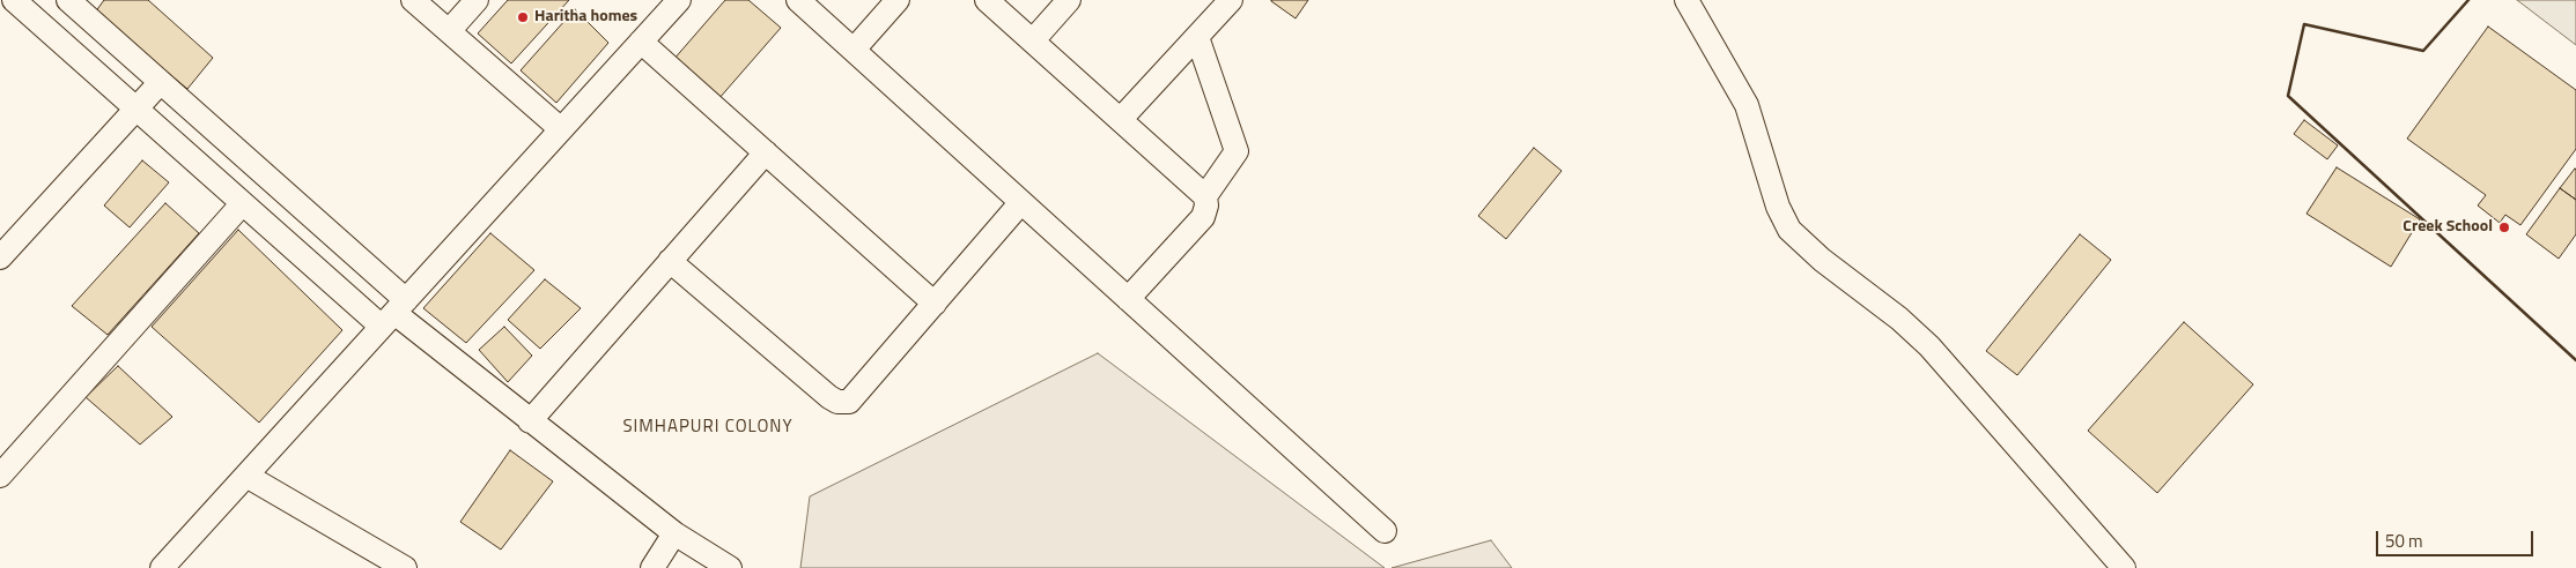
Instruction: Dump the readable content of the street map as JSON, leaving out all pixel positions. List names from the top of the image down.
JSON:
{
  "districts": ["SIMHAPURI COLONY"],
  "places": ["Haritha homes", "Creek School"],
  "scale_bar": "50 m"
}
